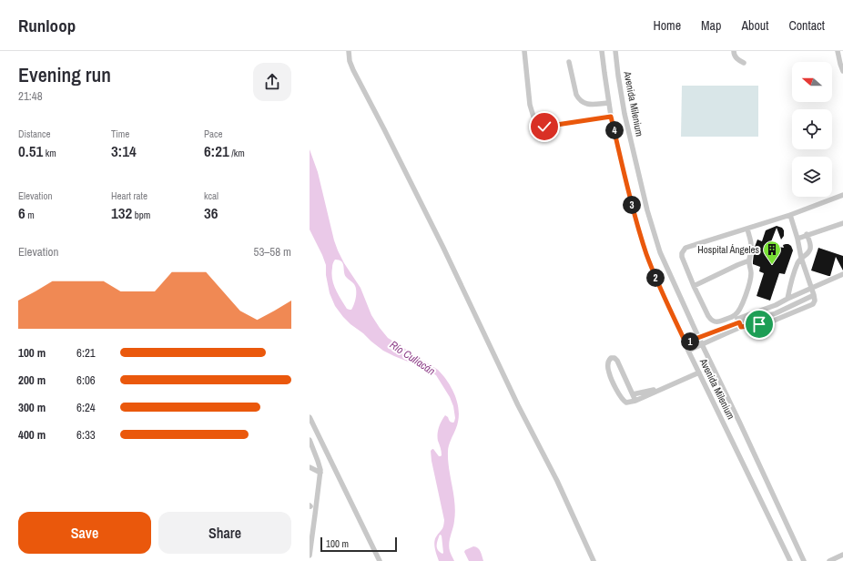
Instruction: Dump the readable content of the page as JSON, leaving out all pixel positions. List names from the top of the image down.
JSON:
{
  "streets": {
    "street": ["Avenida Milenium"]
  },
  "water": ["Río Culiacán"],
  "places": {
    "building": ["Hospital Ángeles"]
  },
  "scale_bar": "100 m",
  "north": "left",
  "page": {
    "header": "Runloop",
    "nav": [
      "Home",
      "Map",
      "About",
      "Contact"
    ],
    "heading": ["Evening run", "21:48"],
    "stats": [
      ["Distance", "0.51 km"],
      ["Time", "3:14"],
      ["Pace", "6:21 /km"],
      ["Elevation", "6 m"],
      ["Heart rate", "132 bpm"],
      ["kcal", "36"]
    ],
    "pins": [
      "4",
      "3",
      "2",
      "1"
    ],
    "chart": ["Elevation", "53–58 m"],
    "list": [
      {
        "name": "100 m",
        "note": "6:21"
      },
      {
        "name": "200 m",
        "note": "6:06"
      },
      {
        "name": "300 m",
        "note": "6:24"
      },
      {
        "name": "400 m",
        "note": "6:33"
      }
    ],
    "buttons": ["Save", "Share"],
    "scale": "100 m"
  }
}
